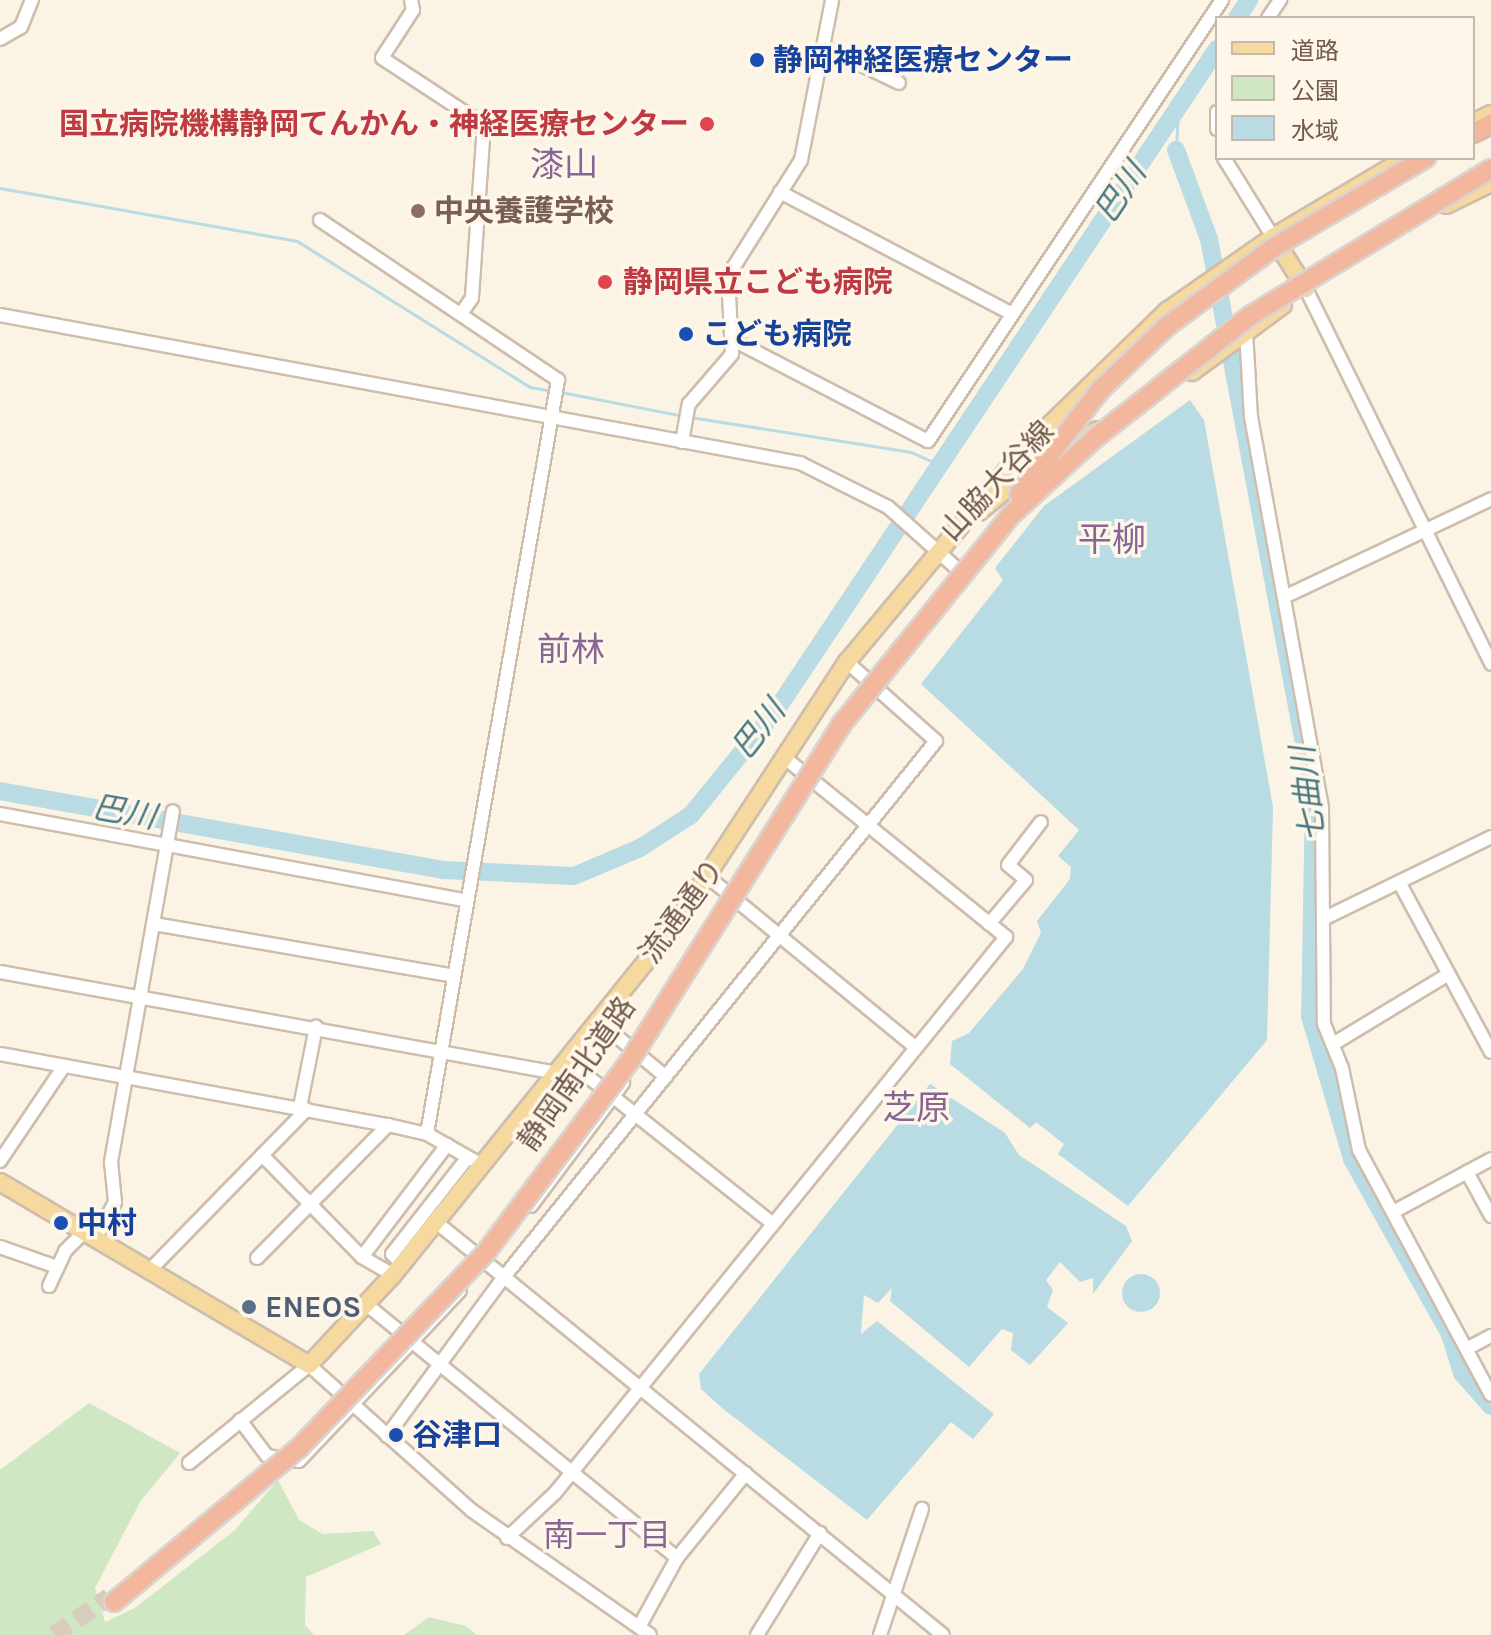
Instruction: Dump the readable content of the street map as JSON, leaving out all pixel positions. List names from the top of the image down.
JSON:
{
  "streets": {
    "highway": ["静岡南北道路"],
    "main road": ["山脇大谷線", "流通通り"]
  },
  "crossings": [
    ["山脇大谷線", "流通通り"]
  ],
  "districts": [
    "漆山",
    "平柳",
    "前林",
    "芝原",
    "南一丁目"
  ],
  "water": ["巴川", "七曲川"],
  "places": [
    "静岡神経医療センター",
    "国立病院機構静岡てんかん・神経医療センター",
    "中央養護学校",
    "静岡県立こども病院",
    "こども病院",
    "中村",
    "ENEOS",
    "谷津口"
  ],
  "legend": ["道路", "公園", "水域"]
}
